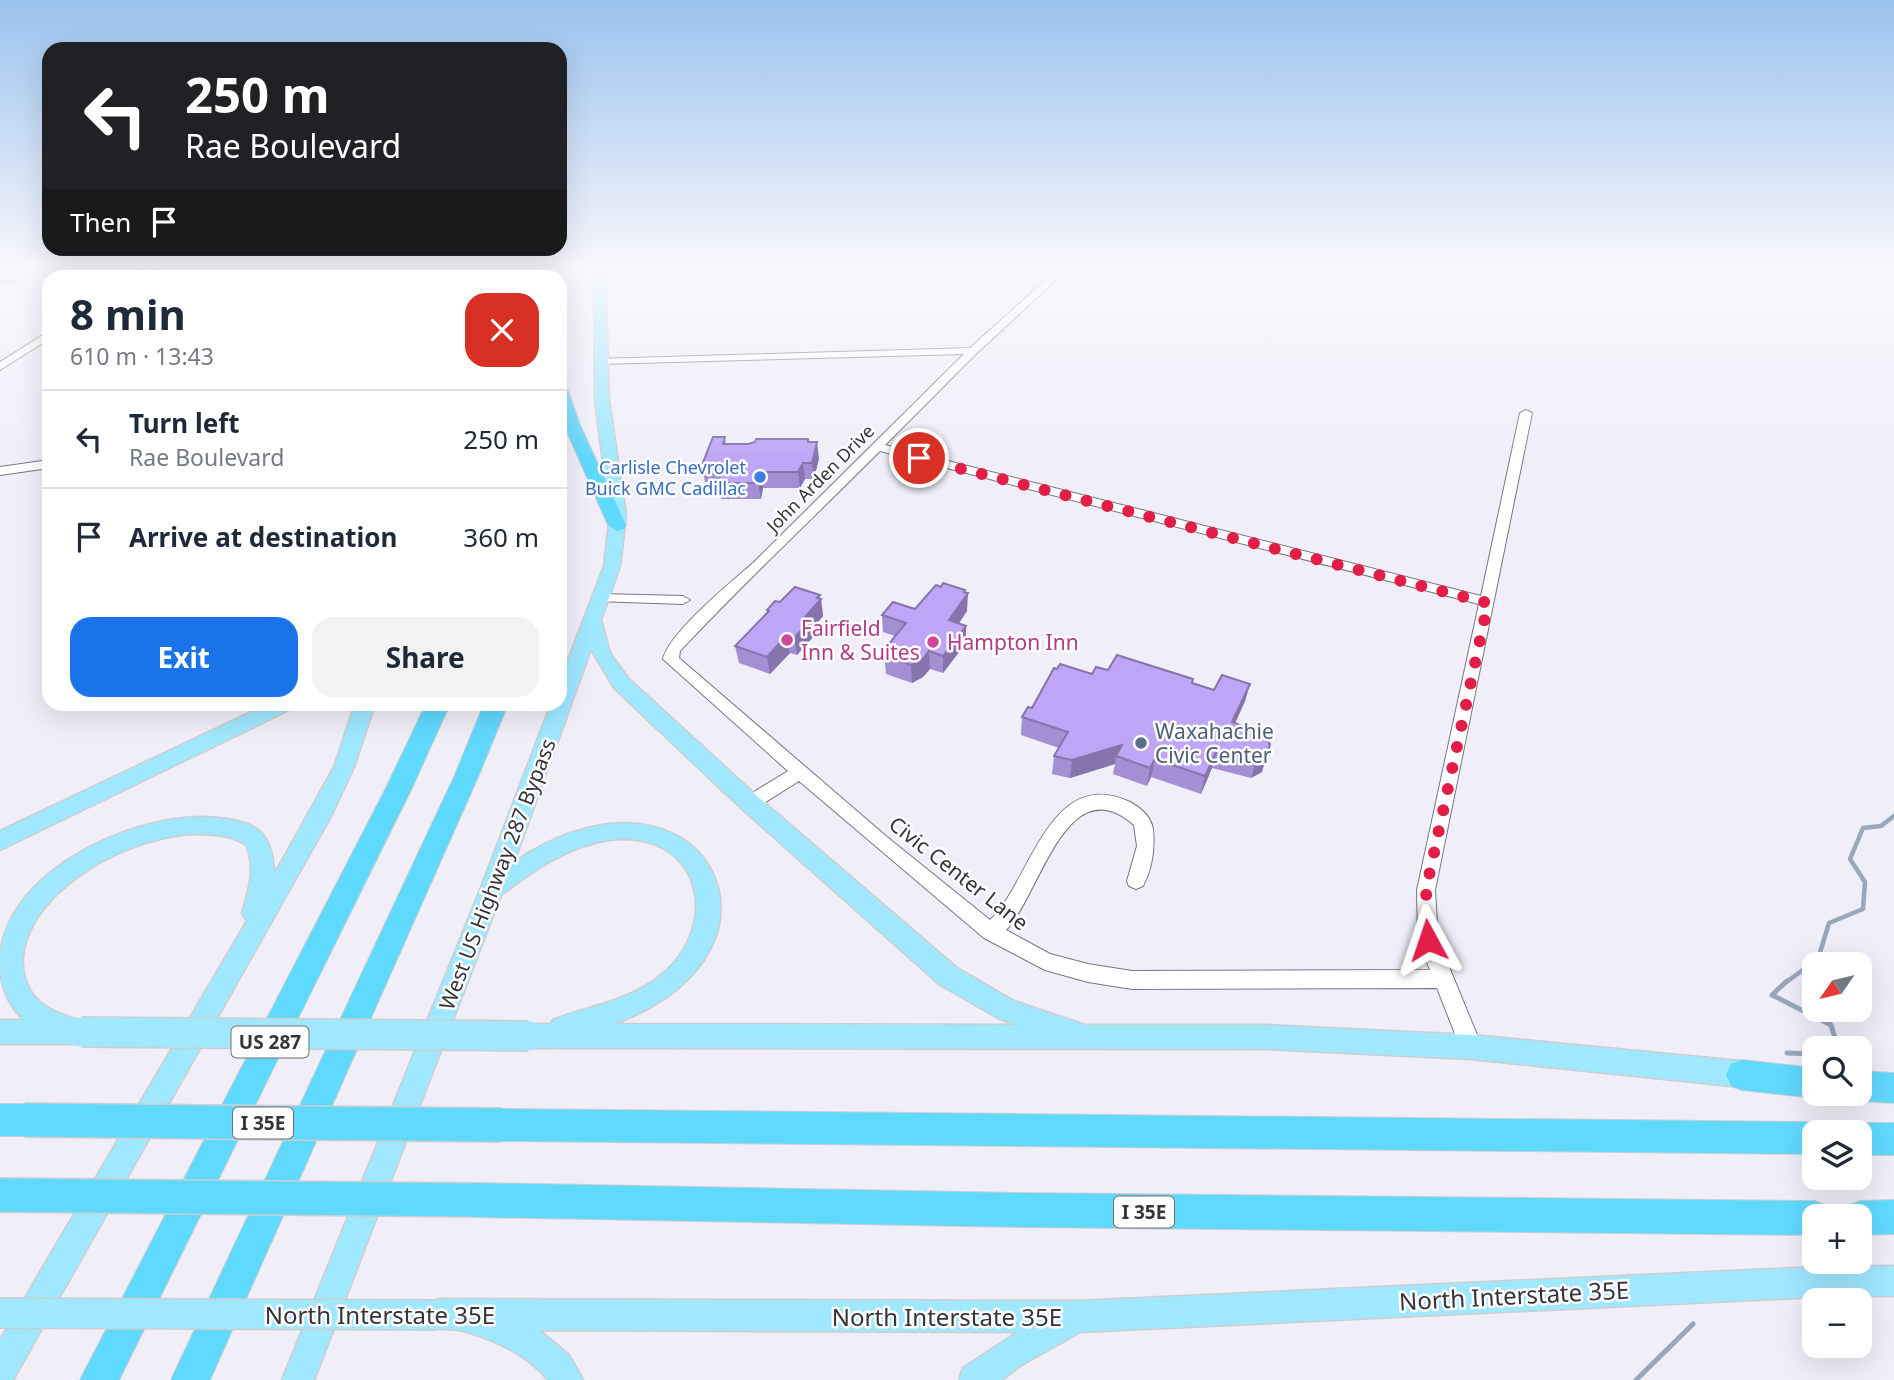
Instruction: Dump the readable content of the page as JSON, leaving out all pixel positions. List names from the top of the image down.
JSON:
{
  "streets": {
    "highway": ["US 287", "I 35E"],
    "main road": ["West US Highway 287 Bypass", "North Interstate 35E"],
    "street": ["John Arden Drive", "Civic Center Lane"]
  },
  "crossings": [
    ["John Arden Drive", "Civic Center Lane"]
  ],
  "places": [
    "Carlisle Chevrolet Buick GMC Cadillac",
    "Fairfield Inn & Suites",
    "Hampton Inn",
    "Waxahachie Civic Center"
  ],
  "north": "bottom left",
  "page": {
    "turn": ["250 m", "Rae Boulevard"],
    "then": "Then",
    "heading": ["8 min", "610 m · 13:43"],
    "list": [
      {
        "name": "Turn left",
        "note": "Rae Boulevard",
        "value": "250 m"
      },
      {
        "name": "Arrive at destination",
        "value": "360 m"
      }
    ],
    "buttons": ["Exit", "Share"],
    "map_buttons": ["+", "−"]
  }
}
